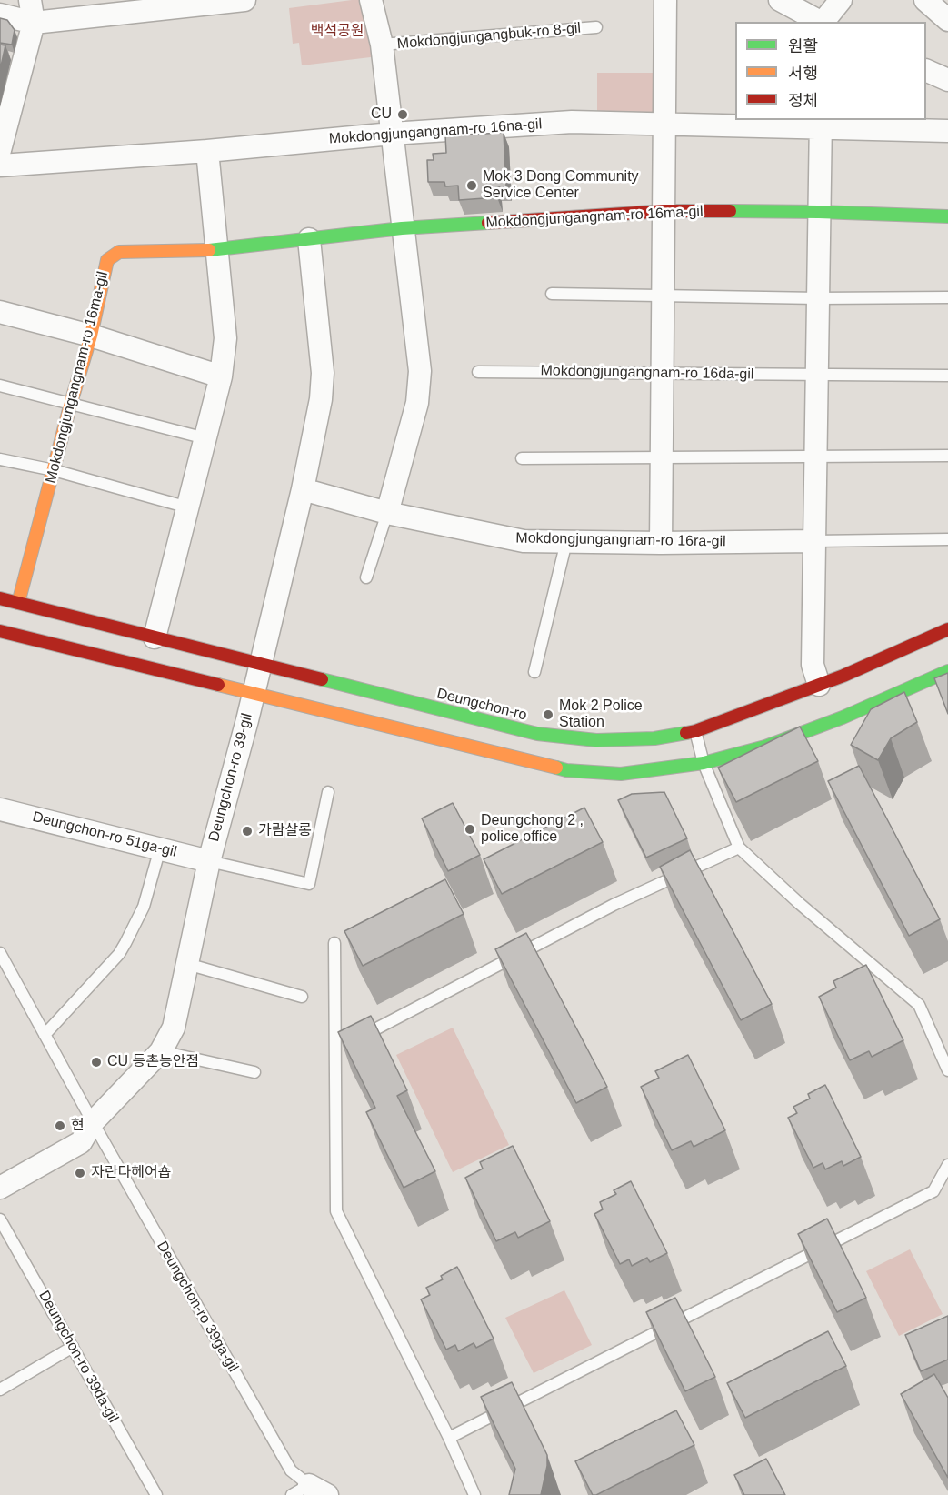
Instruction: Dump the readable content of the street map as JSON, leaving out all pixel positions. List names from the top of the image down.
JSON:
{
  "streets": {
    "main road": ["Mokdongjungangnam-ro 16ma-gil", "Deungchon-ro"],
    "street": [
      "Mokdongjungangbuk-ro 8-gil",
      "Mokdongjungangnam-ro 16na-gil",
      "Mokdongjungangnam-ro 16ra-gil",
      "Deungchon-ro 39-gil",
      "Deungchon-ro 51ga-gil"
    ],
    "lane": ["Mokdongjungangnam-ro 16da-gil", "Deungchon-ro 39ga-gil", "Deungchon-ro 39da-gil"]
  },
  "crossings": [
    ["Mokdongjungangbuk-ro 8-gil", "Mokdongjungangnam-ro 16na-gil"],
    ["Mokdongjungangbuk-ro 8-gil", "Mokdongjungangnam-ro 16ma-gil"],
    ["Mokdongjungangnam-ro 16ma-gil", "Deungchon-ro"],
    ["Deungchon-ro", "Deungchon-ro 39-gil"],
    ["Deungchon-ro 39-gil", "Deungchon-ro 51ga-gil"],
    ["Deungchon-ro 39-gil", "Deungchon-ro 39ga-gil"]
  ],
  "parks": ["백석공원"],
  "places": [
    "CU",
    "Mok 3 Dong Community Service Center",
    "Mok 2 Police Station",
    "Deungchong 2 , police office",
    "가람살롱",
    "CU 등촌능안점",
    "현",
    "자란다헤어숍"
  ],
  "legend": ["원활", "서행", "정체"]
}
